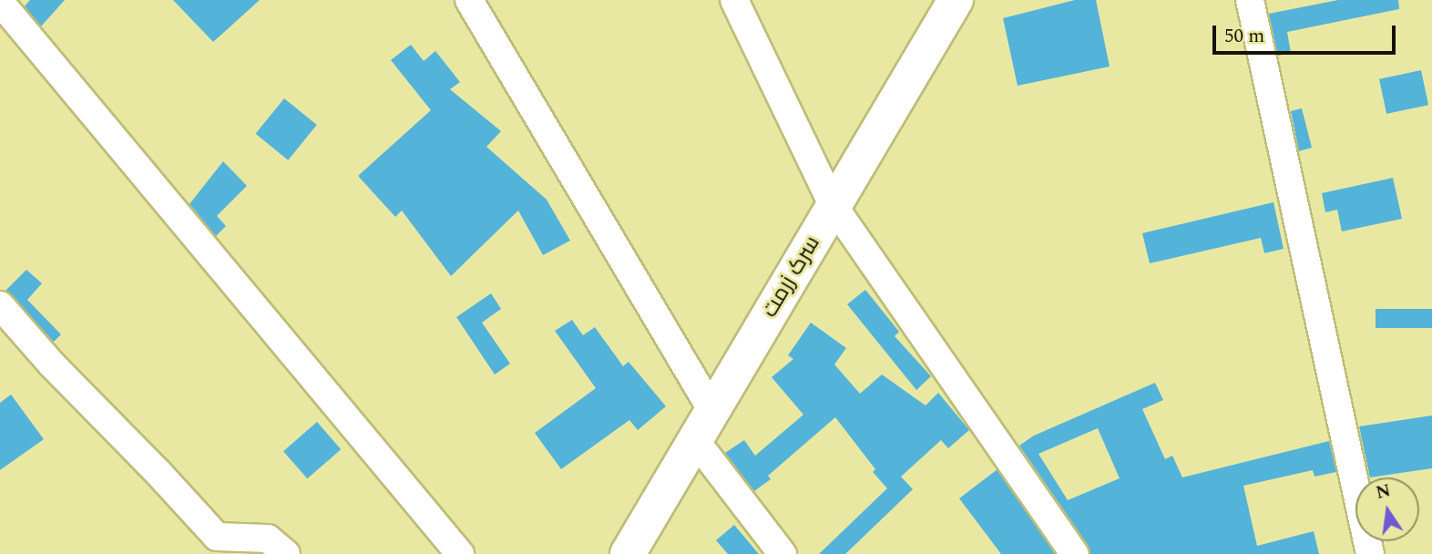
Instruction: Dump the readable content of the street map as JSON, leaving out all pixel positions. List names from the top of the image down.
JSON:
{
  "streets": {
    "highway": ["سرک زرمت"]
  },
  "scale_bar": "50 m",
  "north": "top"
}
